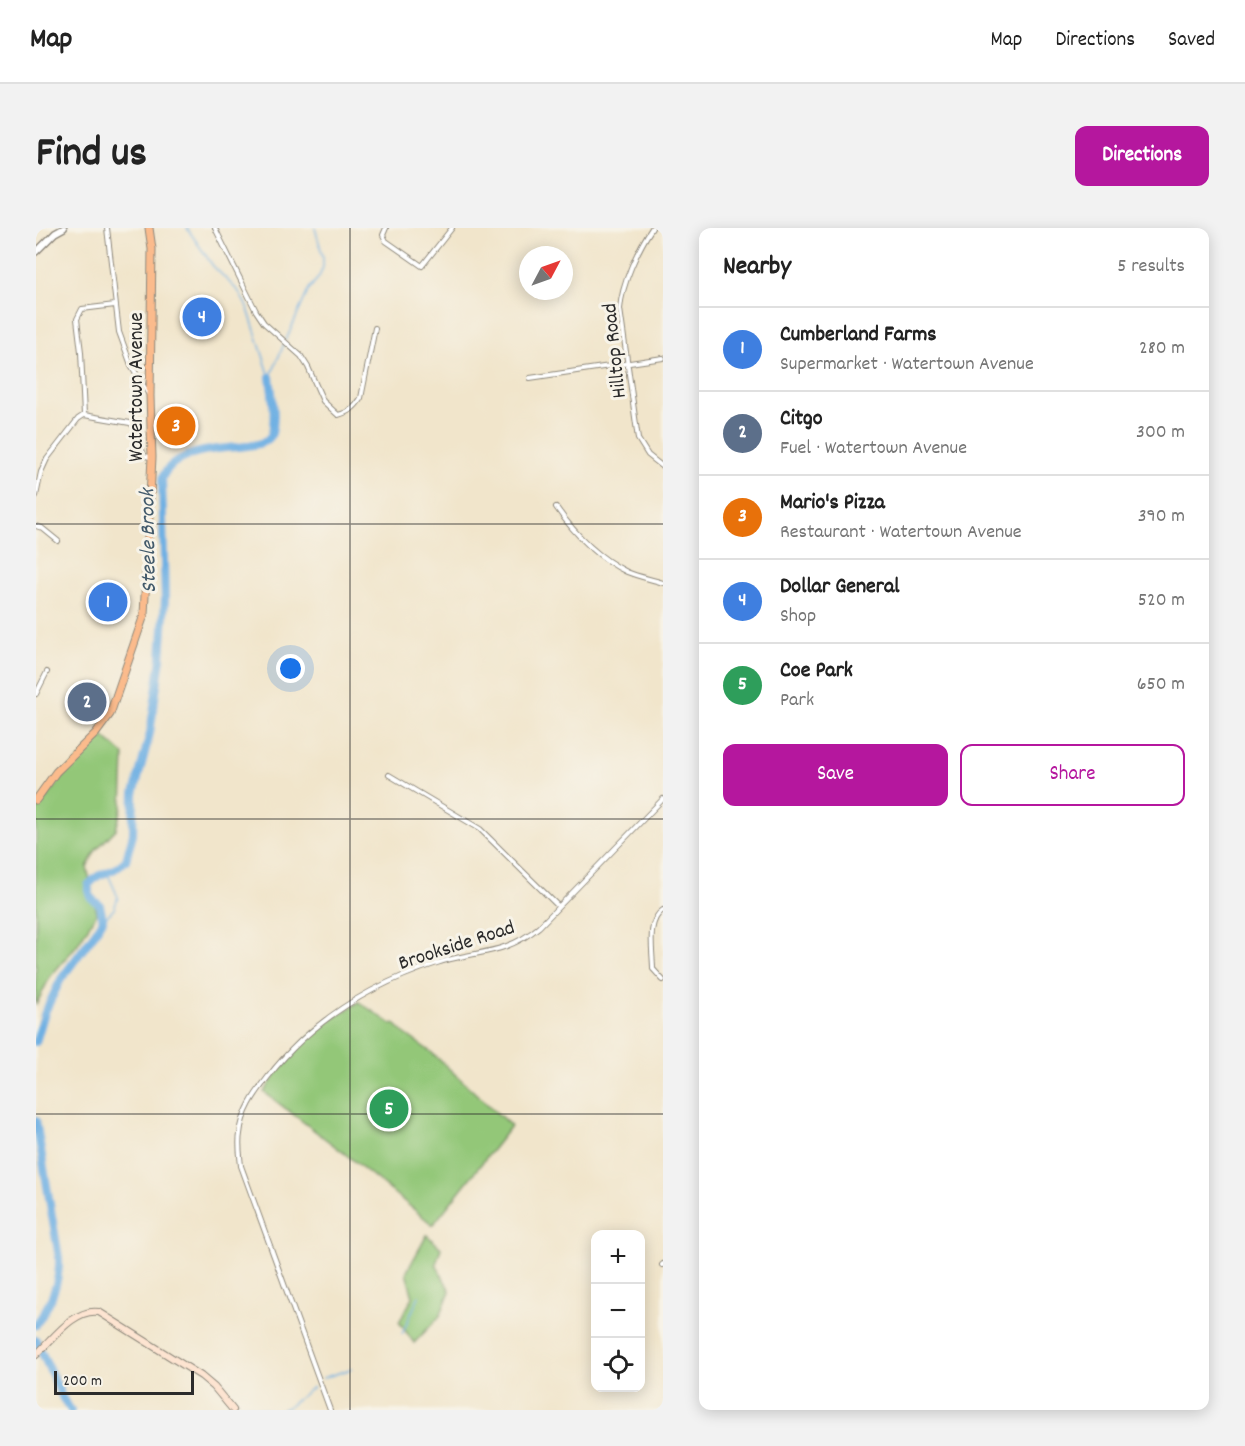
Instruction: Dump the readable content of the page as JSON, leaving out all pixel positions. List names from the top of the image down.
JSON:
{
  "streets": {
    "main road": ["Watertown Avenue"],
    "street": ["Hilltop Road", "Brookside Road"]
  },
  "water": ["Steele Brook"],
  "scale_bar": "200 m",
  "north": "top right",
  "page": {
    "header": "Map",
    "nav": ["Map", "Directions", "Saved"],
    "title": "Find us",
    "buttons": [
      "Directions",
      ["Save", "Share"]
    ],
    "heading": ["Nearby", "5 results"],
    "pins": [
      "4",
      "3",
      "1",
      "2",
      "5"
    ],
    "list": [
      {
        "mark": "1",
        "name": "Cumberland Farms",
        "note": "Supermarket · Watertown Avenue",
        "value": "280 m"
      },
      {
        "mark": "2",
        "name": "Citgo",
        "note": "Fuel · Watertown Avenue",
        "value": "300 m"
      },
      {
        "mark": "3",
        "name": "Mario's Pizza",
        "note": "Restaurant · Watertown Avenue",
        "value": "390 m"
      },
      {
        "mark": "4",
        "name": "Dollar General",
        "note": "Shop",
        "value": "520 m"
      },
      {
        "mark": "5",
        "name": "Coe Park",
        "note": "Park",
        "value": "650 m"
      }
    ],
    "map_buttons": ["+", "−"],
    "scale": "200 m"
  }
}
